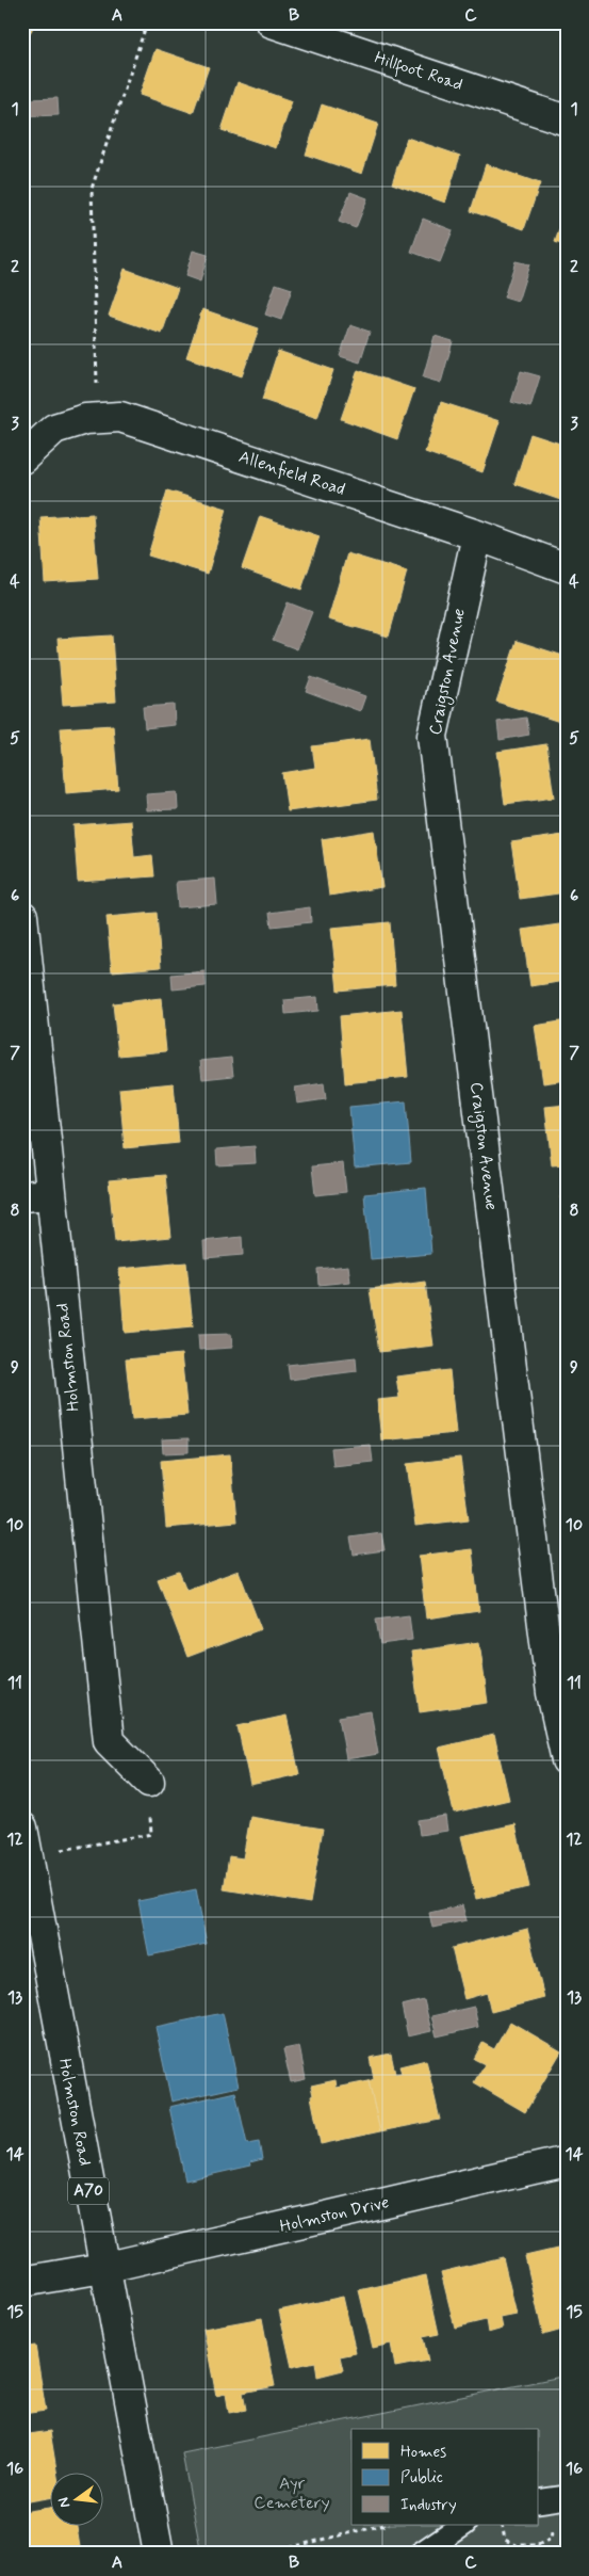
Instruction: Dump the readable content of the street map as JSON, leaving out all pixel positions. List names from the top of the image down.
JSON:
{
  "streets": {
    "street": [
      "Hillfoot Road",
      "Allenfield Road",
      "Craigston Avenue",
      "Holmston Road",
      "A70",
      "Holmston Drive"
    ]
  },
  "crossings": [
    ["Allenfield Road", "Craigston Avenue"],
    ["Holmston Road", "Holmston Drive"]
  ],
  "parks": ["Ayr Cemetery"],
  "legend": ["Homes", "Public", "Industry"],
  "north": "left",
  "grid": {
    "columns": ["A", "B", "C"],
    "rows": [
      "1",
      "2",
      "3",
      "4",
      "5",
      "6",
      "7",
      "8",
      "9",
      "10",
      "11",
      "12",
      "13",
      "14",
      "15",
      "16"
    ]
  }
}
